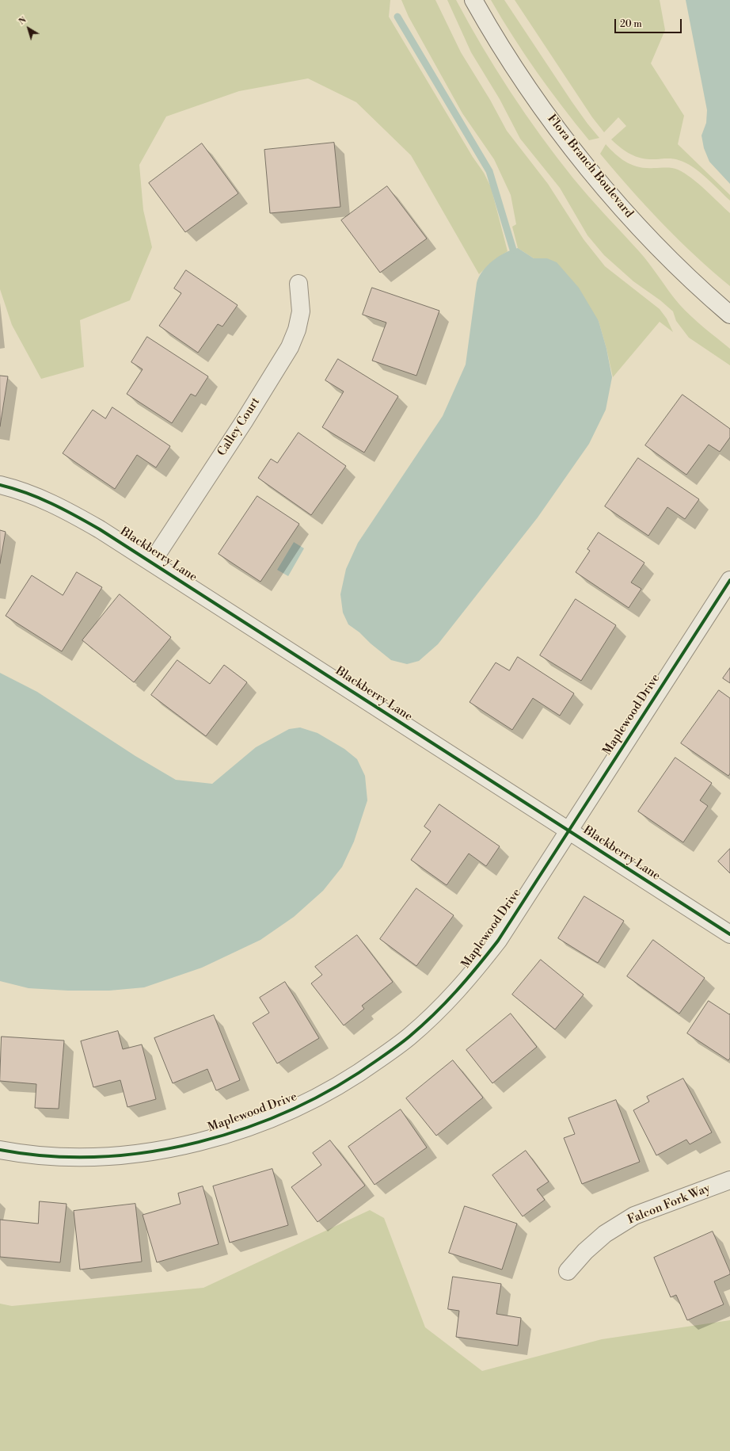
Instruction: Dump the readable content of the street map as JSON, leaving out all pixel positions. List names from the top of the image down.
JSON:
{
  "streets": {
    "street": [
      "Flora Branch Boulevard",
      "Calley Court",
      "Blackberry Lane",
      "Maplewood Drive",
      "Falcon Fork Way"
    ]
  },
  "crossings": [
    ["Calley Court", "Blackberry Lane"],
    ["Blackberry Lane", "Maplewood Drive"]
  ],
  "scale_bar": "20 m",
  "north": "top left"
}
